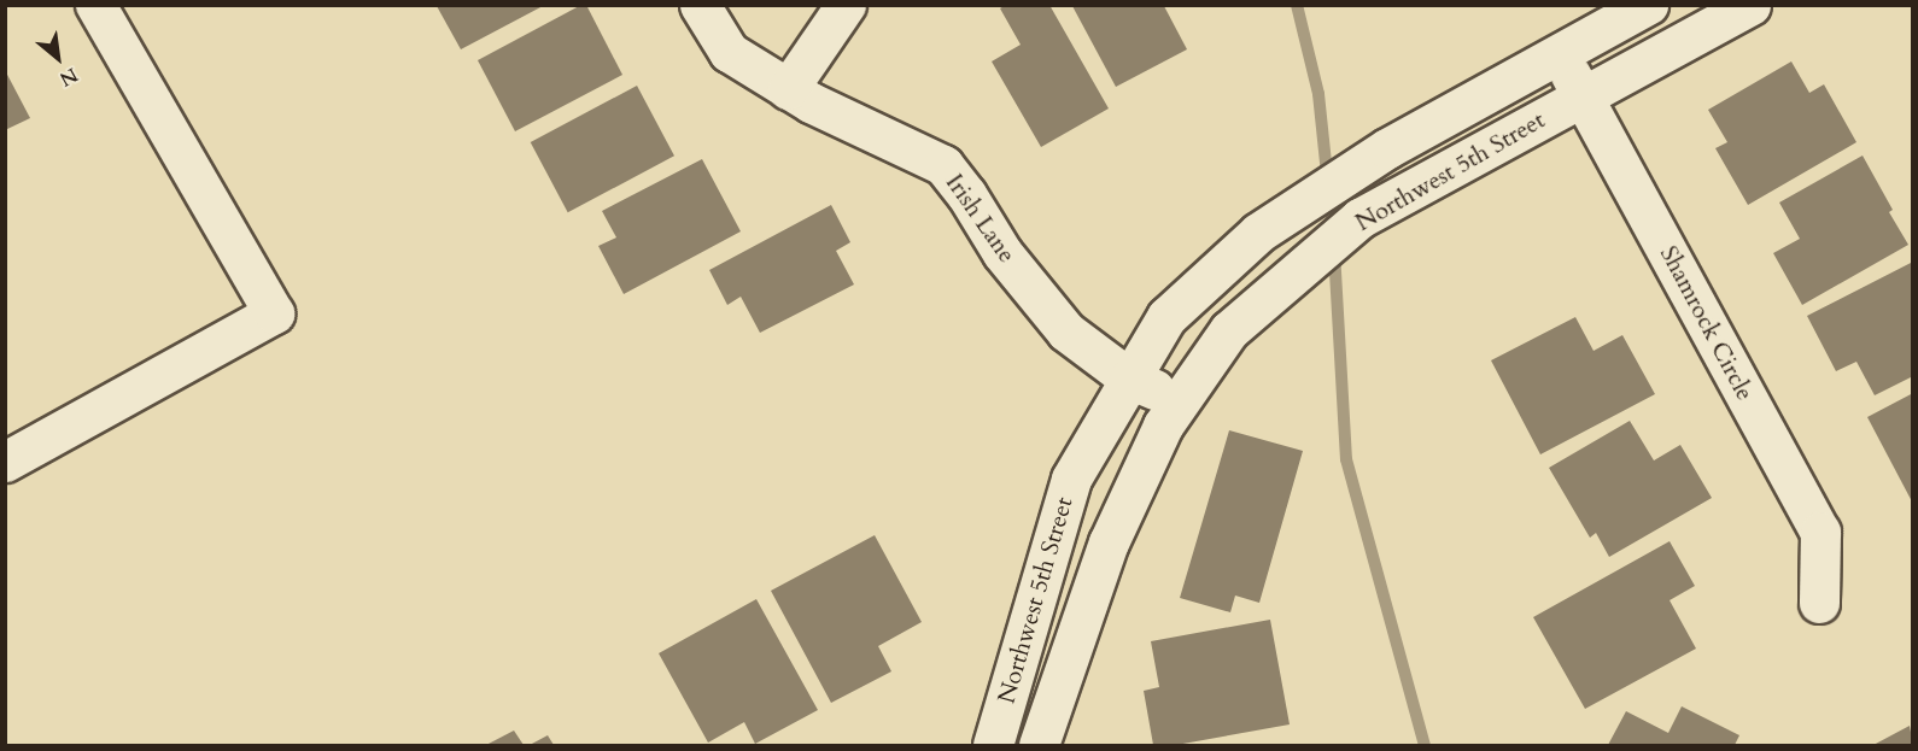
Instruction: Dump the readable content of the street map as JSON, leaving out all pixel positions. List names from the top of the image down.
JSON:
{
  "streets": {
    "street": ["Northwest 5th Street", "Irish Lane", "Shamrock Circle"]
  },
  "crossings": [
    ["Northwest 5th Street", "Irish Lane"],
    ["Northwest 5th Street", "Shamrock Circle"]
  ],
  "north": "bottom right"
}
